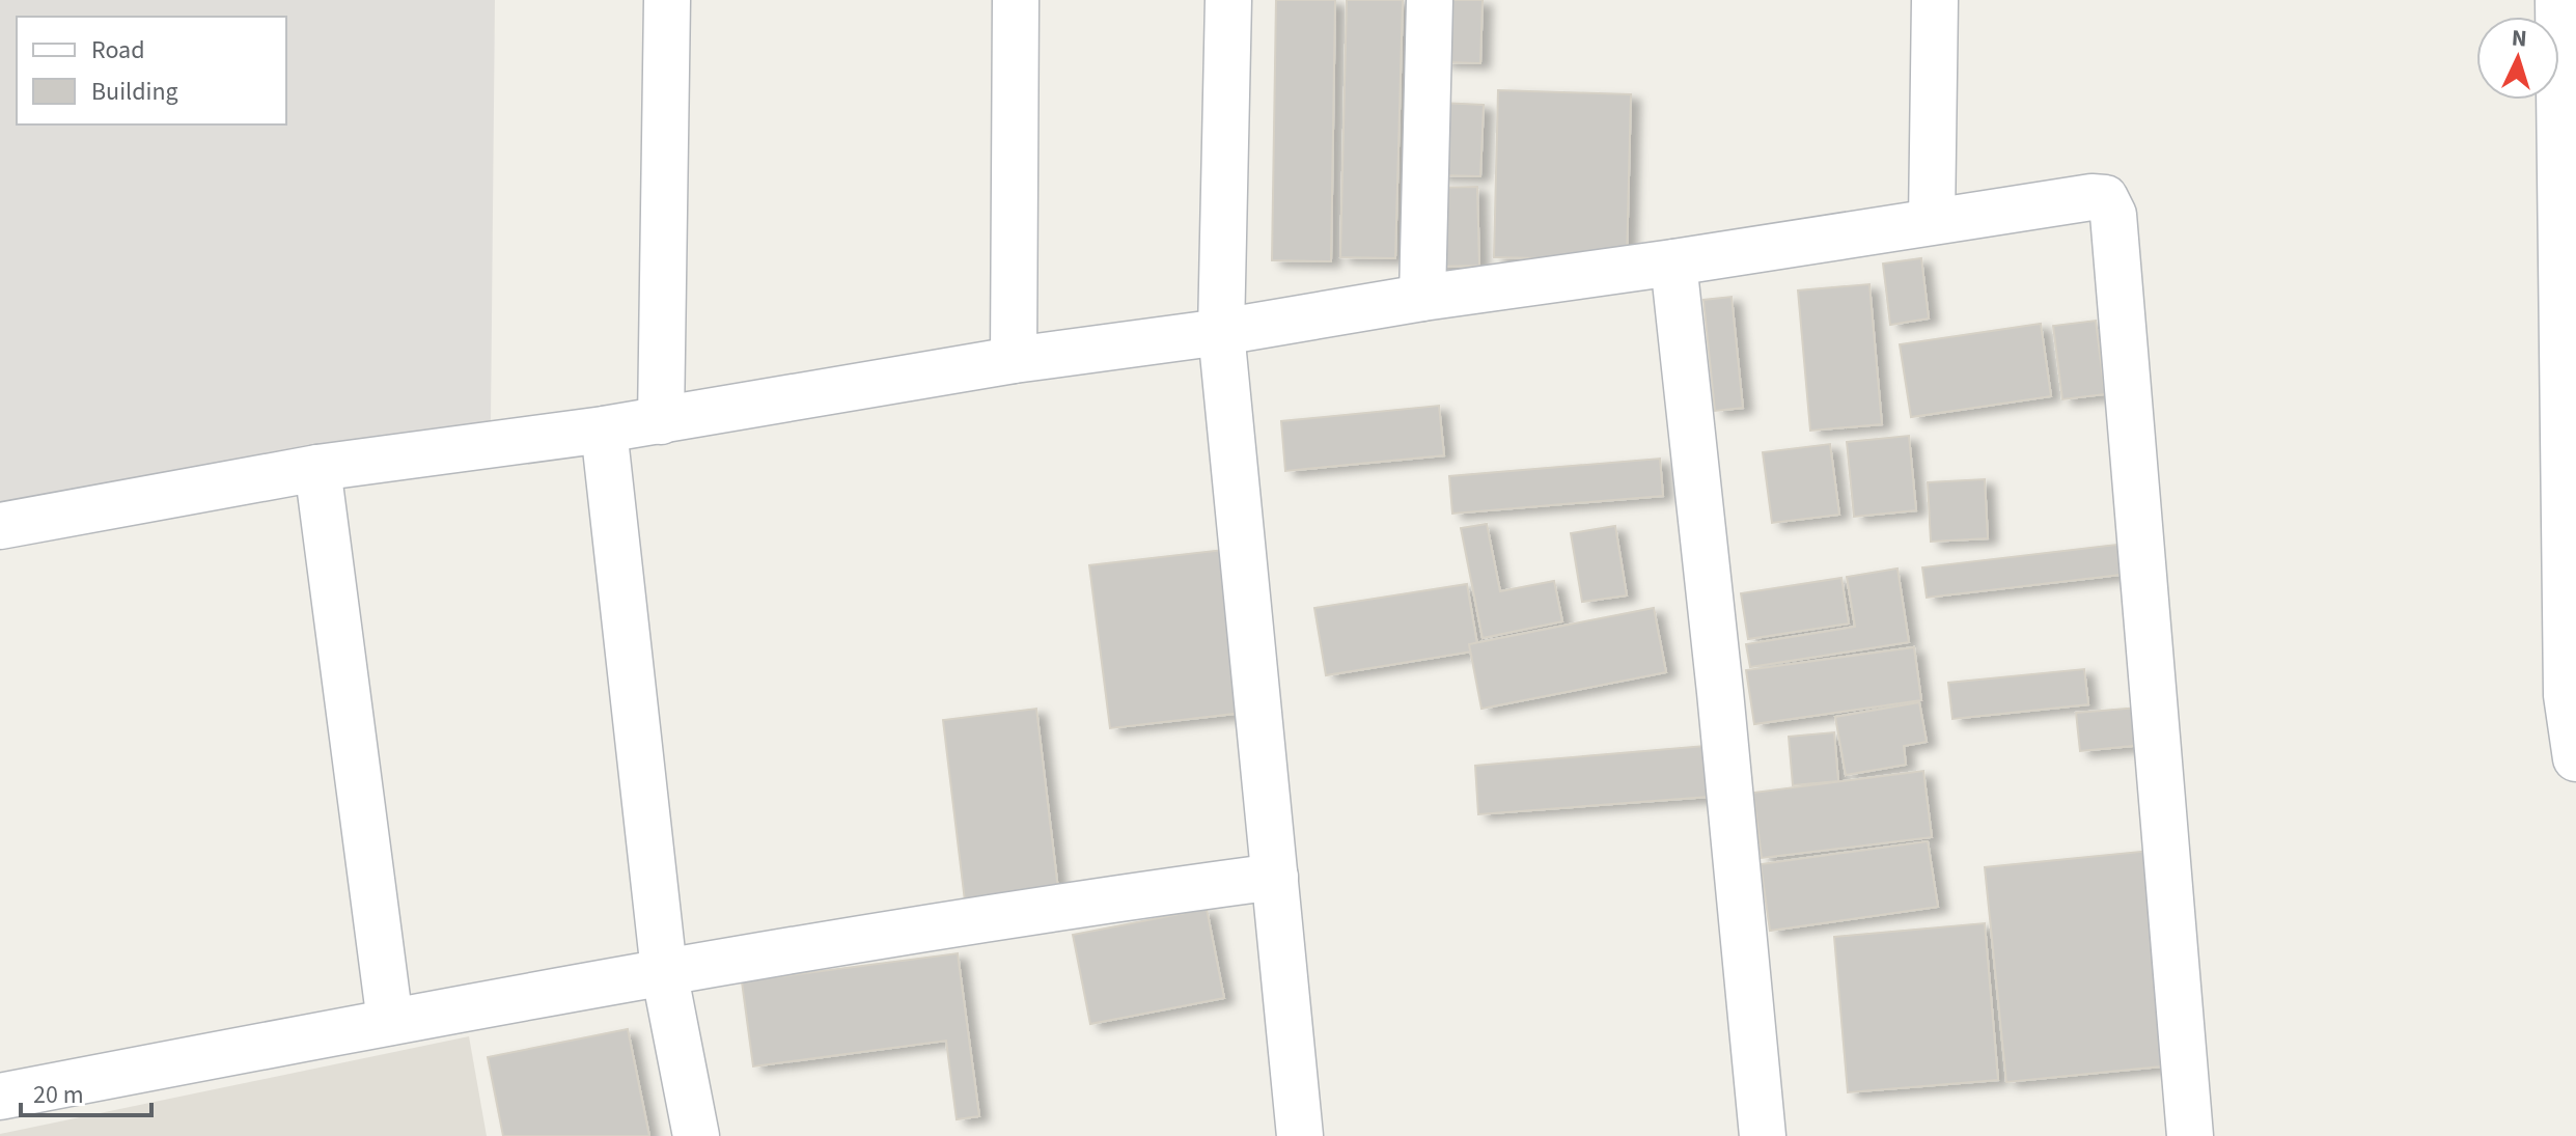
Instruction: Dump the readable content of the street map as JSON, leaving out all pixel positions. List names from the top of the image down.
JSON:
{
  "legend": ["Road", "Building"],
  "scale_bar": "20 m",
  "north": "top"
}
